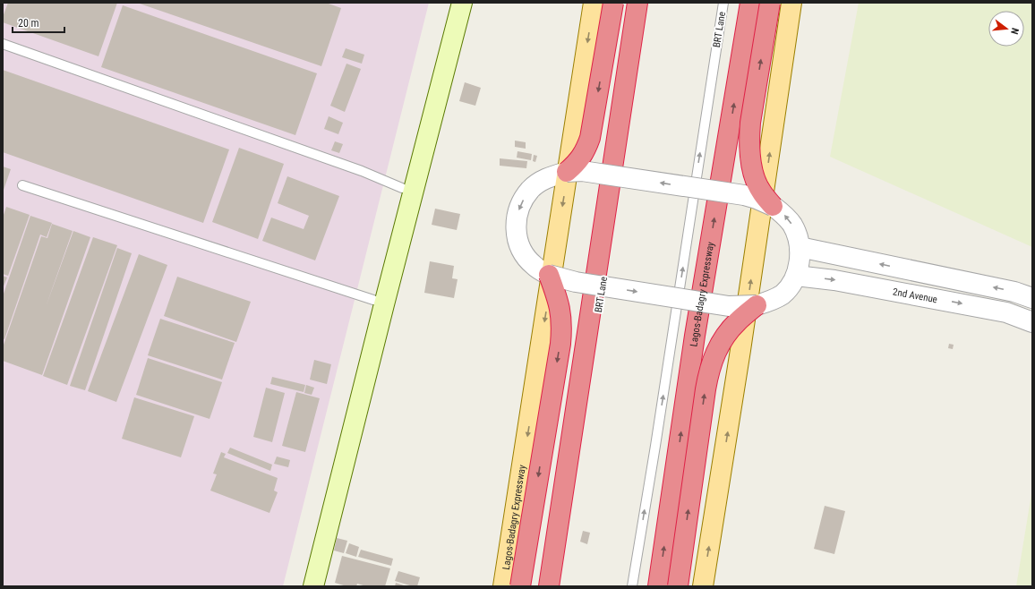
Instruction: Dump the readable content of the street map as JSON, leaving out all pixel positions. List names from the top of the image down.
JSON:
{
  "streets": {
    "highway": ["Lagos-Badagry Expressway"],
    "street": ["2nd Avenue"],
    "lane": ["BRT Lane"]
  },
  "scale_bar": "20 m",
  "north": "right"
}
